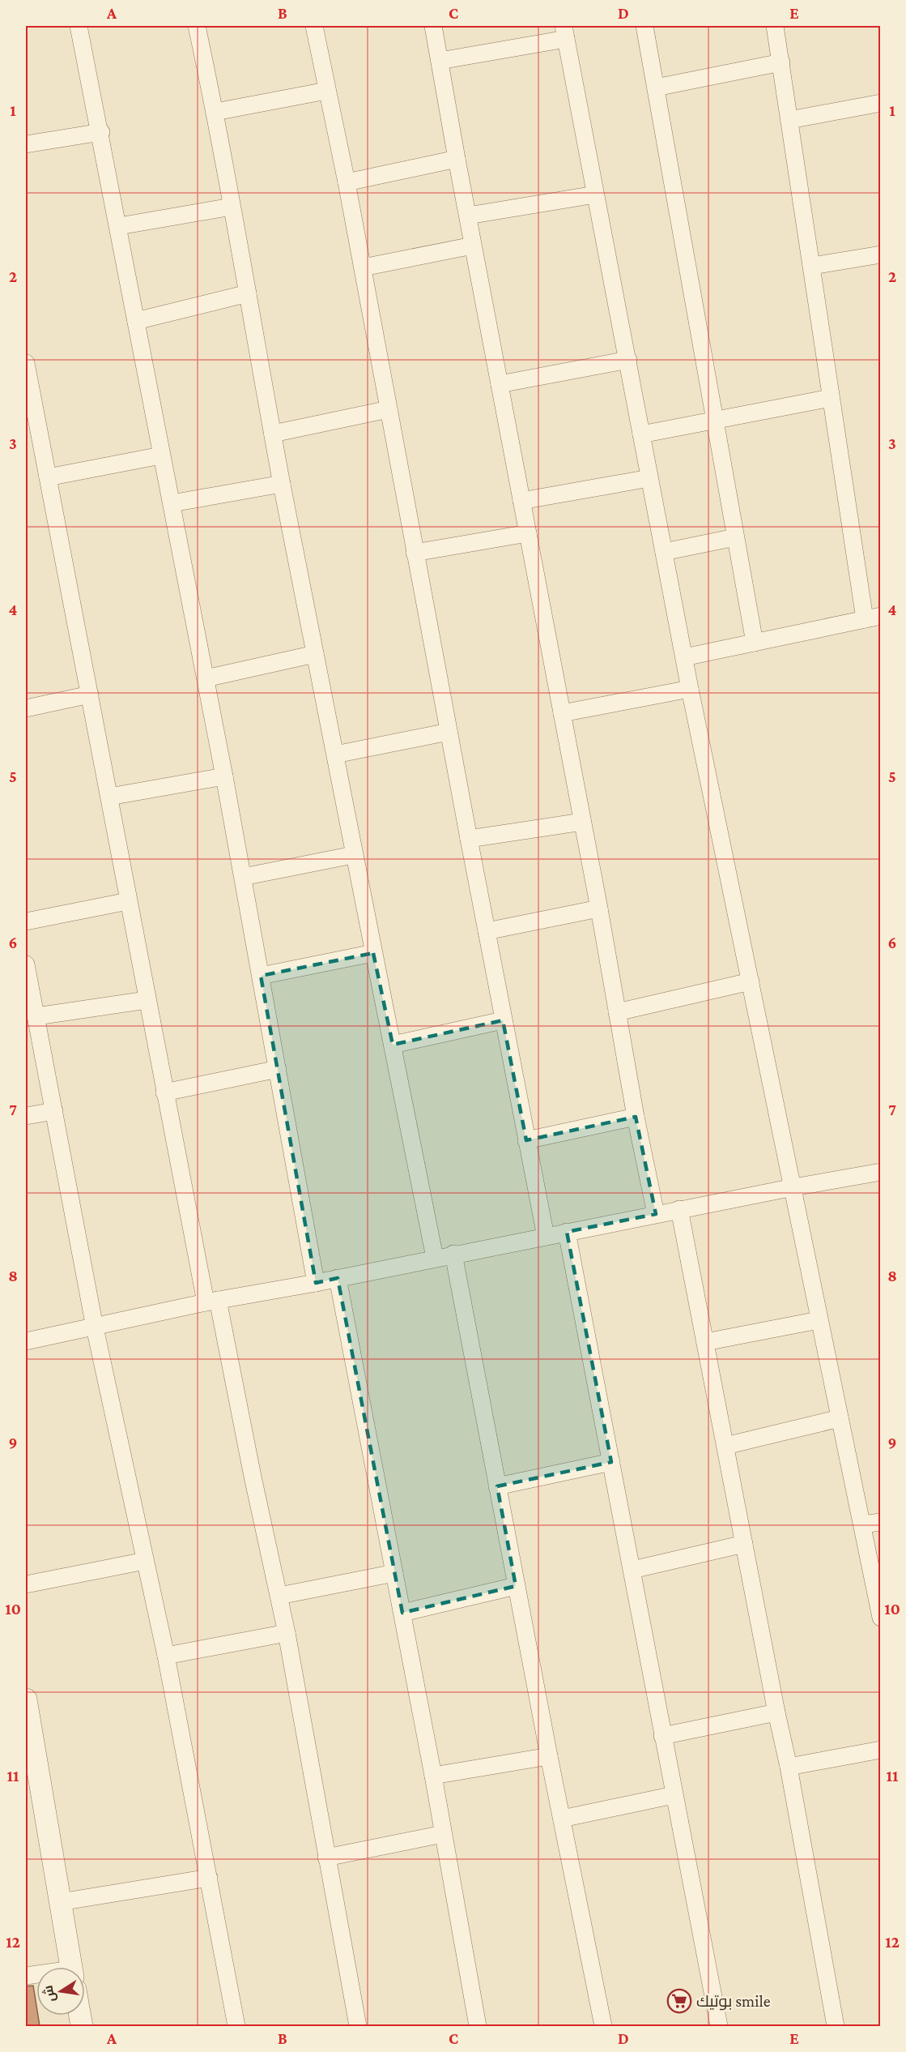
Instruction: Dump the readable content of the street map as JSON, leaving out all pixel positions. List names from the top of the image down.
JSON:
{
  "places": {
    "supermarket": ["بوتيك smile"]
  },
  "north": "left",
  "grid": {
    "columns": [
      "A",
      "B",
      "C",
      "D",
      "E"
    ],
    "rows": [
      "1",
      "2",
      "3",
      "4",
      "5",
      "6",
      "7",
      "8",
      "9",
      "10",
      "11",
      "12"
    ]
  }
}
